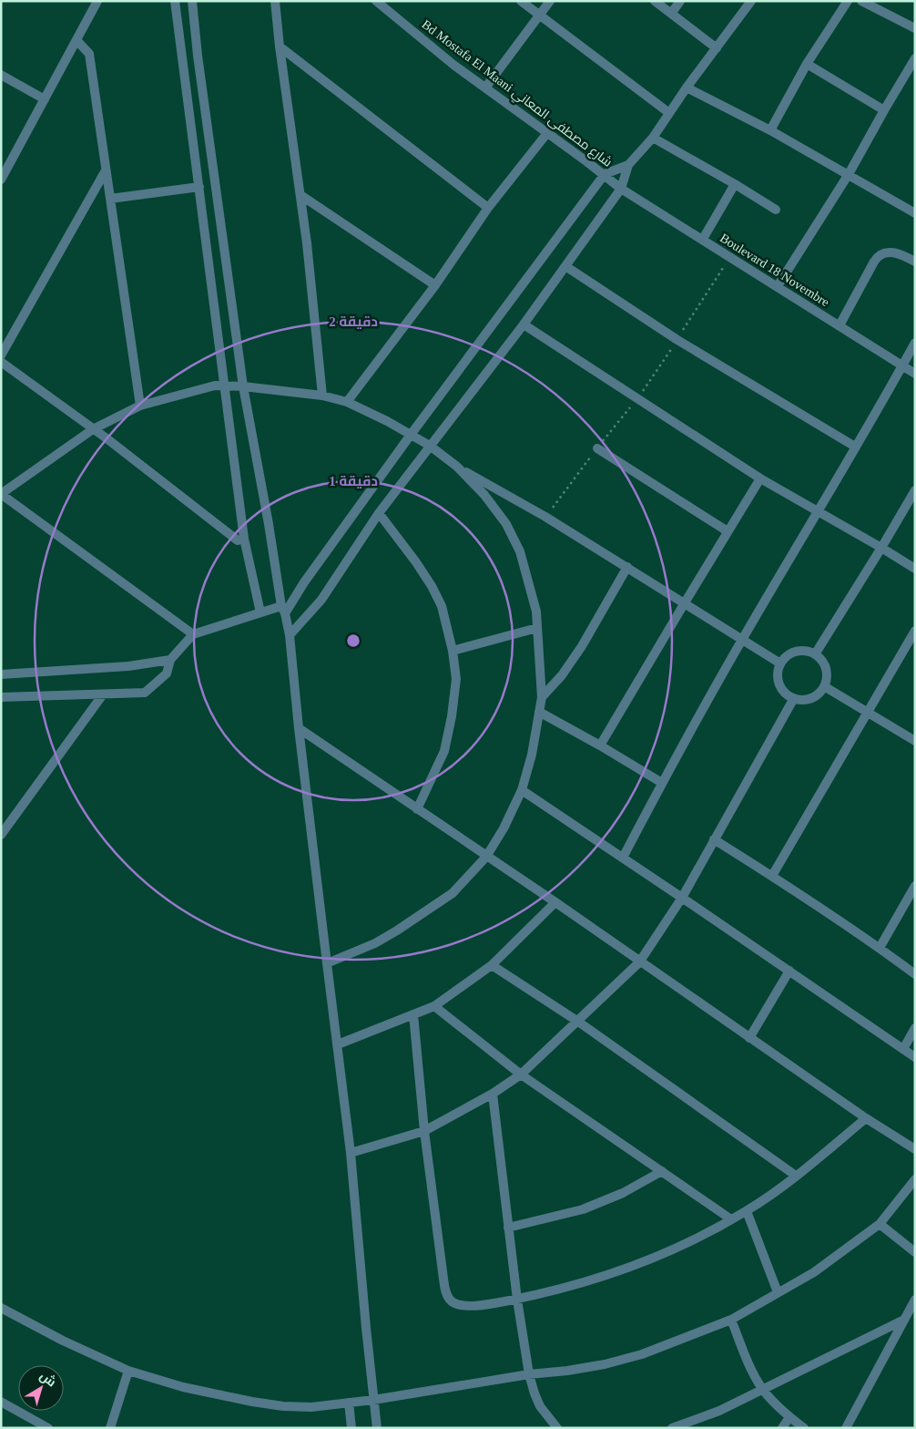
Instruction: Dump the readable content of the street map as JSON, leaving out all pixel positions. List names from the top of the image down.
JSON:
{
  "streets": {
    "street": ["Bd Mostafa El Maani شارع مصطفى المعاني", "Boulevard 18 Novembre"]
  },
  "crossings": [
    ["Bd Mostafa El Maani شارع مصطفى المعاني", "Boulevard 18 Novembre"]
  ],
  "north": "top right",
  "rings": ["2 دقيقة", "1 دقيقة"]
}
